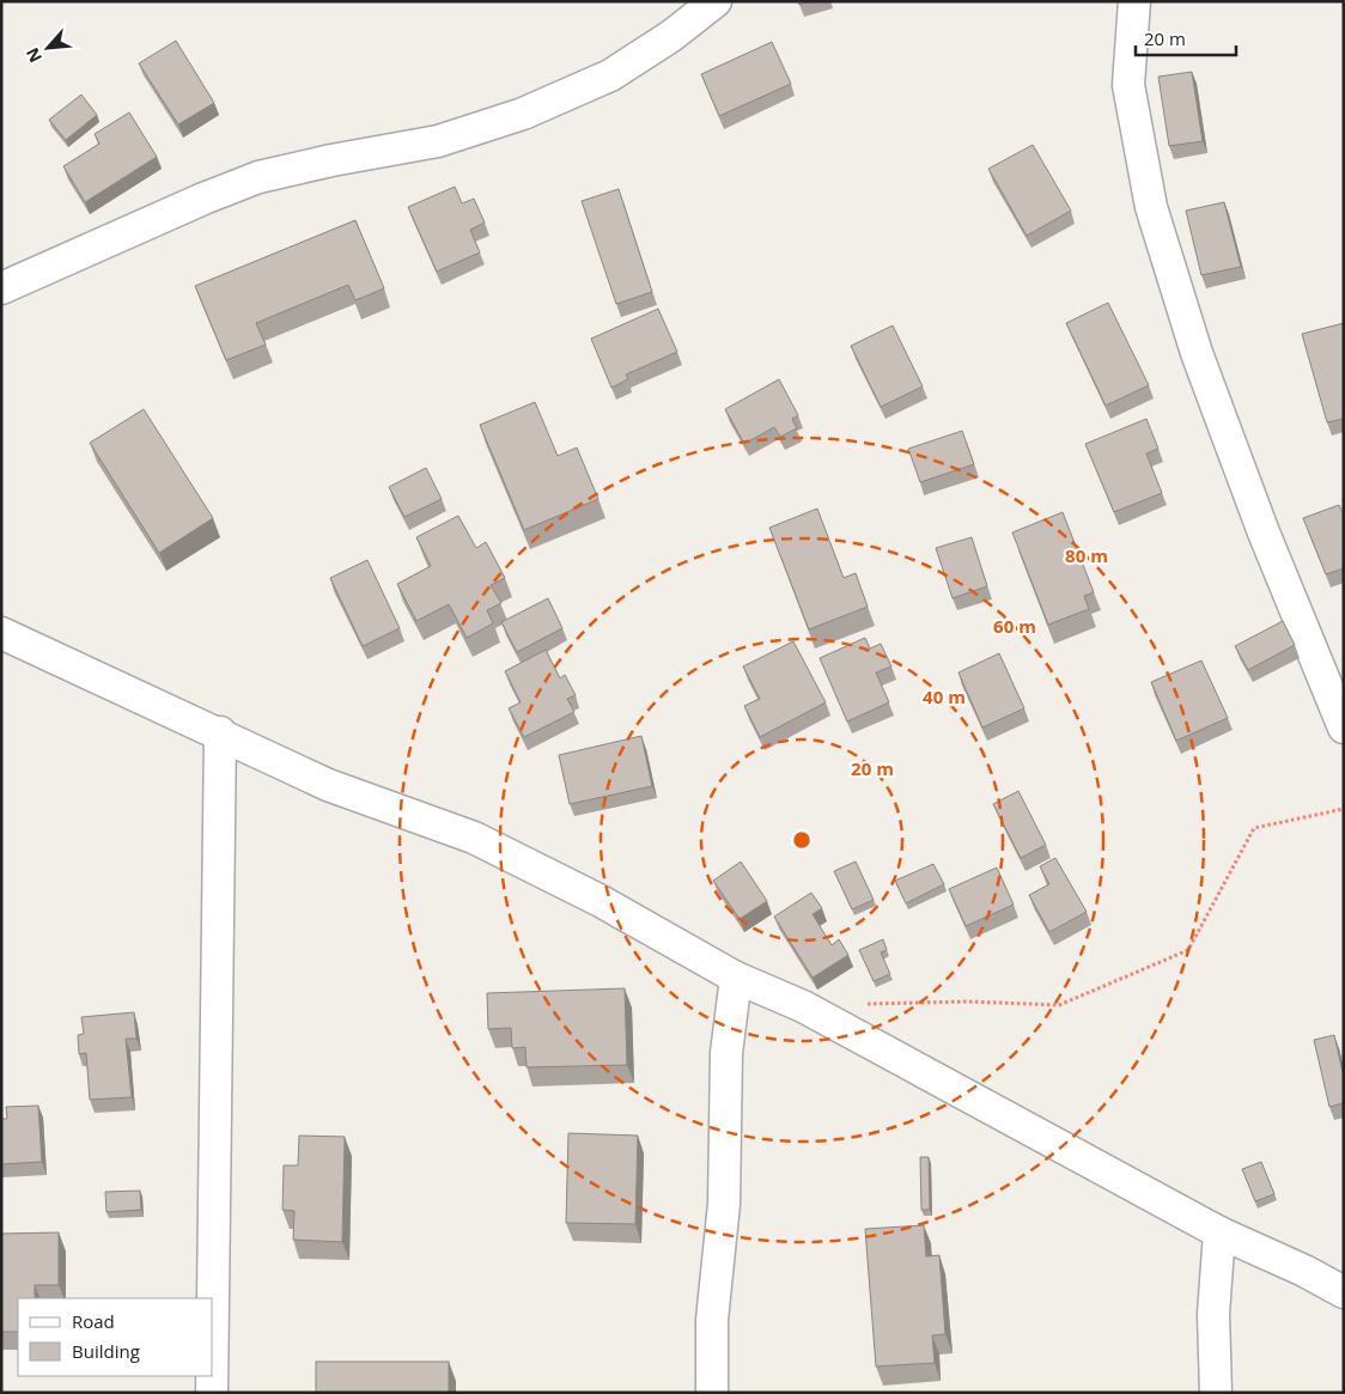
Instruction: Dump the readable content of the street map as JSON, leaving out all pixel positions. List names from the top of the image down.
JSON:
{
  "legend": ["Road", "Building"],
  "scale_bar": "20 m",
  "north": "bottom left",
  "rings": [
    "80 m",
    "60 m",
    "40 m",
    "20 m"
  ]
}
